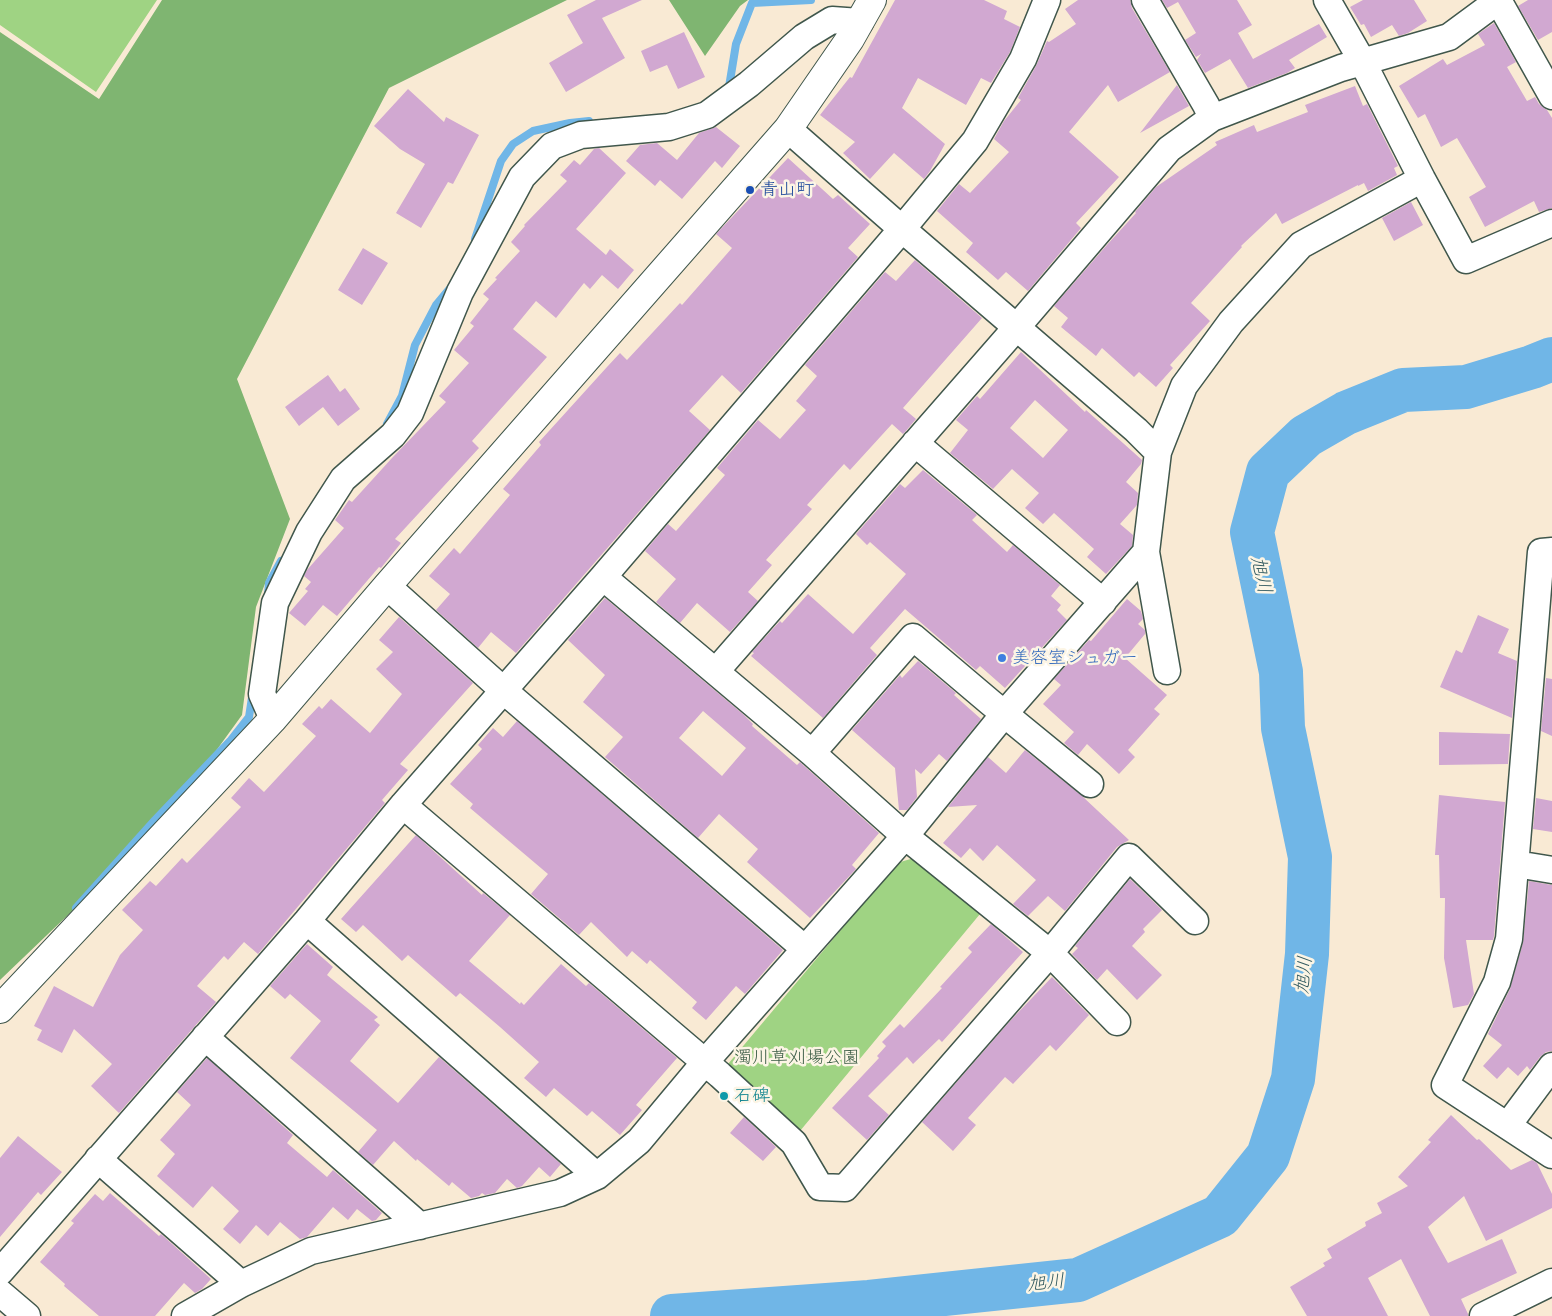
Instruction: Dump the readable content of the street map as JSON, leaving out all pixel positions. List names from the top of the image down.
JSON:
{
  "water": ["旭川"],
  "parks": ["濁川草刈場公園"],
  "places": ["青山町", "美容室シュガー", "石碑"]
}
